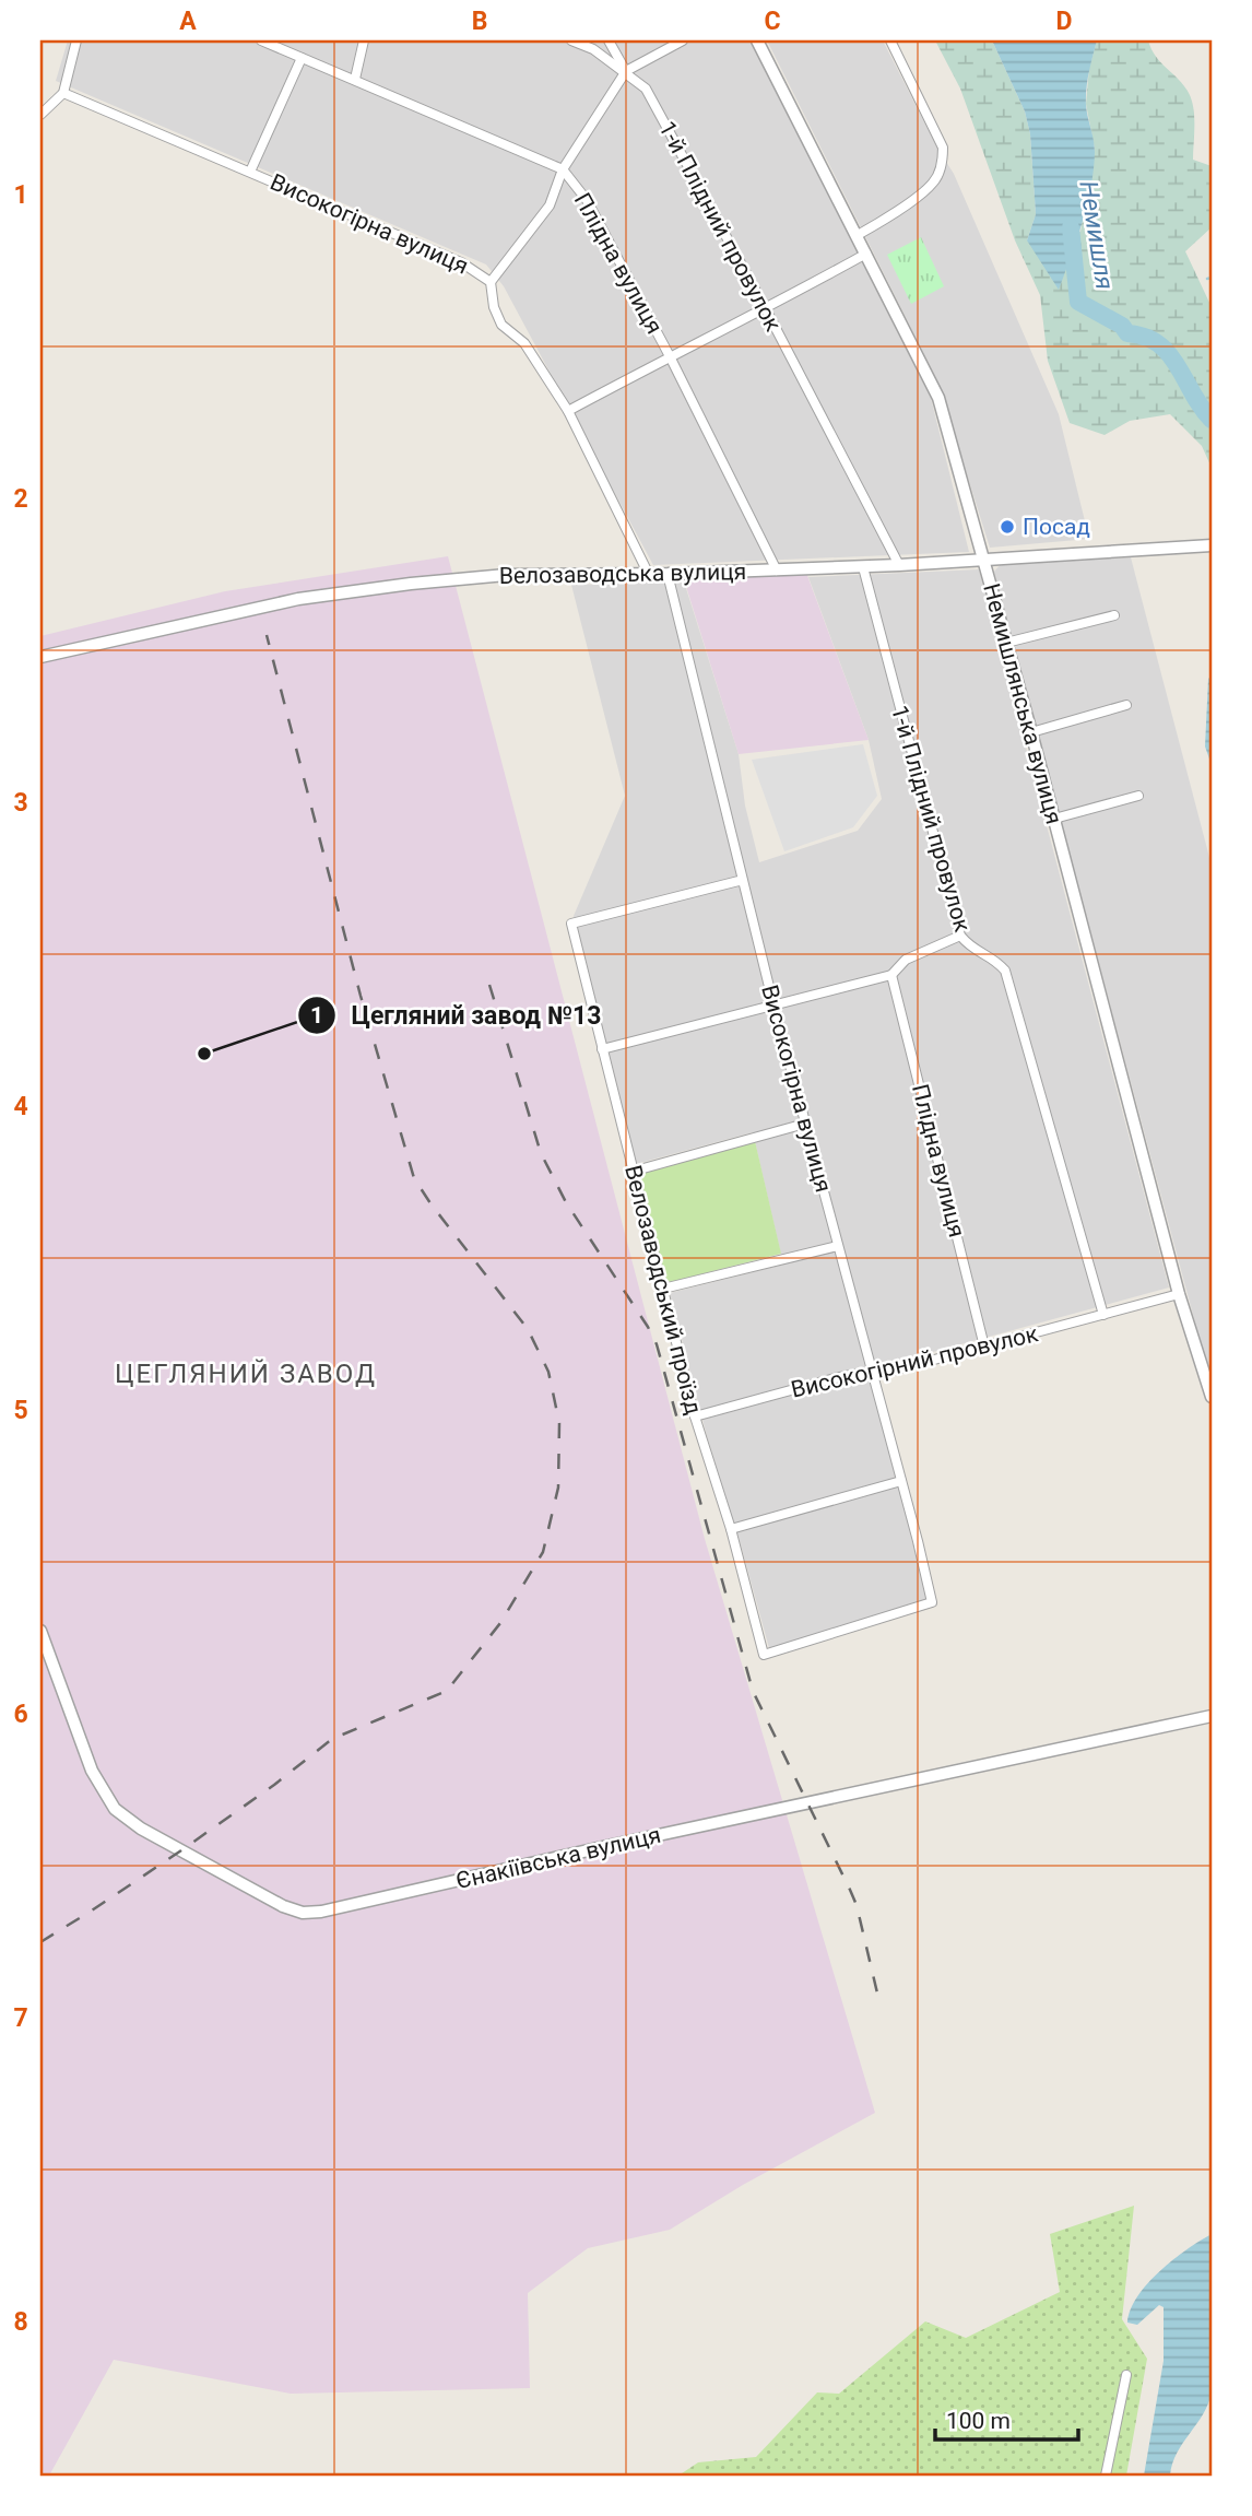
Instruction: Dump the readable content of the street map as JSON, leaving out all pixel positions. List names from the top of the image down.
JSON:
{
  "streets": {
    "street": [
      "Високогірна вулиця",
      "1-й Плідний провулок",
      "Плідна вулиця",
      "Велозаводська вулиця",
      "Немишлянська вулиця",
      "Велозаводський проїзд",
      "Високогірний провулок",
      "Єнакіївська вулиця"
    ]
  },
  "crossings": [
    ["Високогірна вулиця", "Велозаводська вулиця"],
    ["Високогірна вулиця", "Велозаводський проїзд"],
    ["Високогірна вулиця", "Високогірний провулок"],
    ["1-й Плідний провулок", "Велозаводська вулиця"],
    ["1-й Плідний провулок", "Високогірний провулок"],
    ["Плідна вулиця", "Велозаводська вулиця"],
    ["Плідна вулиця", "Високогірний провулок"],
    ["Велозаводська вулиця", "Немишлянська вулиця"],
    ["Немишлянська вулиця", "Високогірний провулок"],
    ["Велозаводський проїзд", "Високогірний провулок"]
  ],
  "districts": ["ЦЕГЛЯНИЙ ЗАВОД"],
  "water": ["Немишля"],
  "places": ["Посад", "Цегляний завод №13"],
  "scale_bar": "100 m",
  "grid": {
    "columns": [
      "A",
      "B",
      "C",
      "D"
    ],
    "rows": [
      "1",
      "2",
      "3",
      "4",
      "5",
      "6",
      "7",
      "8"
    ]
  }
}
